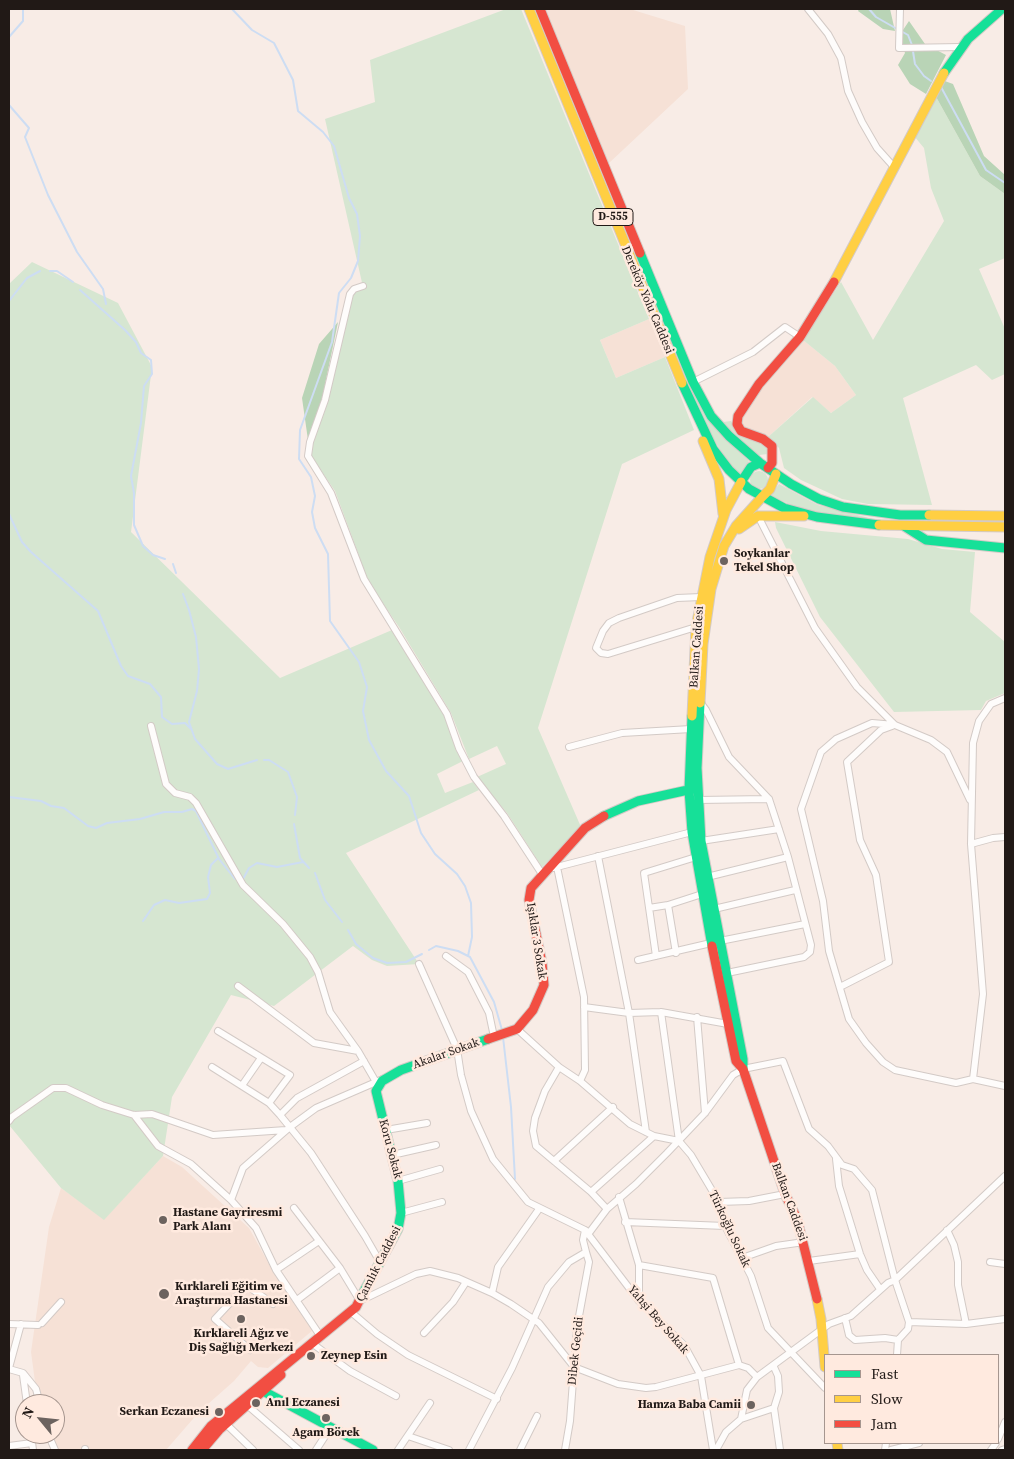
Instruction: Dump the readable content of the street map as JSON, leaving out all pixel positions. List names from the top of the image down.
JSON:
{
  "streets": {
    "main road": [
      "D-555",
      "Dereköy Yolu Caddesi",
      "Balkan Caddesi",
      "Işıklar 3 Sokak",
      "Akalar Sokak",
      "Koru Sokak",
      "Çamlık Caddesi"
    ],
    "street": ["Türkoğlu Sokak", "Yahşi Bey Sokak", "Dibek Geçidi"]
  },
  "crossings": [
    ["D-555", "Dereköy Yolu Caddesi"],
    ["D-555", "Balkan Caddesi"],
    ["Dereköy Yolu Caddesi", "Balkan Caddesi"],
    ["Balkan Caddesi", "Işıklar 3 Sokak"],
    ["Işıklar 3 Sokak", "Akalar Sokak"],
    ["Akalar Sokak", "Koru Sokak"],
    ["Koru Sokak", "Çamlık Caddesi"],
    ["Yahşi Bey Sokak", "Dibek Geçidi"]
  ],
  "places": [
    "Soykanlar Tekel Shop",
    "Hastane Gayriresmi Park Alanı",
    "Kırklareli Eğitim ve Araştırma Hastanesi",
    "Kırklareli Ağız ve Diş Sağlığı Merkezi",
    "Zeynep Esin",
    "Anıl Eczanesi",
    "Hamza Baba Camii",
    "Serkan Eczanesi",
    "Agam Börek"
  ],
  "legend": ["Fast", "Slow", "Jam"],
  "north": "top left"
}
